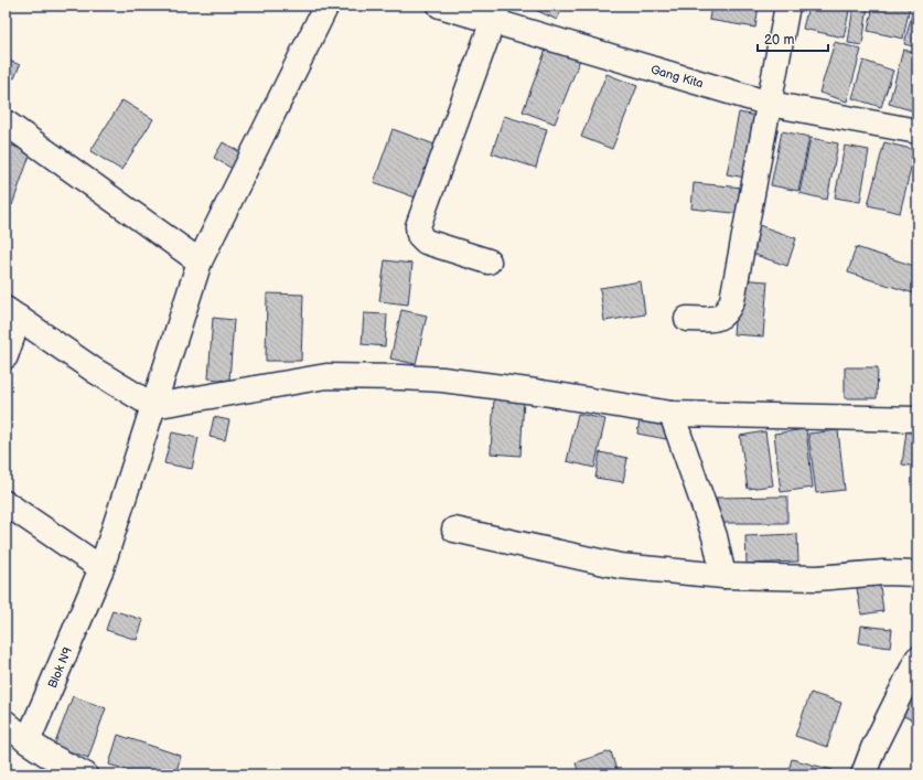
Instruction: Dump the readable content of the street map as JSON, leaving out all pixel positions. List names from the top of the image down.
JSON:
{
  "streets": {
    "street": ["Gang Kita", "Blok N9"]
  },
  "scale_bar": "20 m"
}
